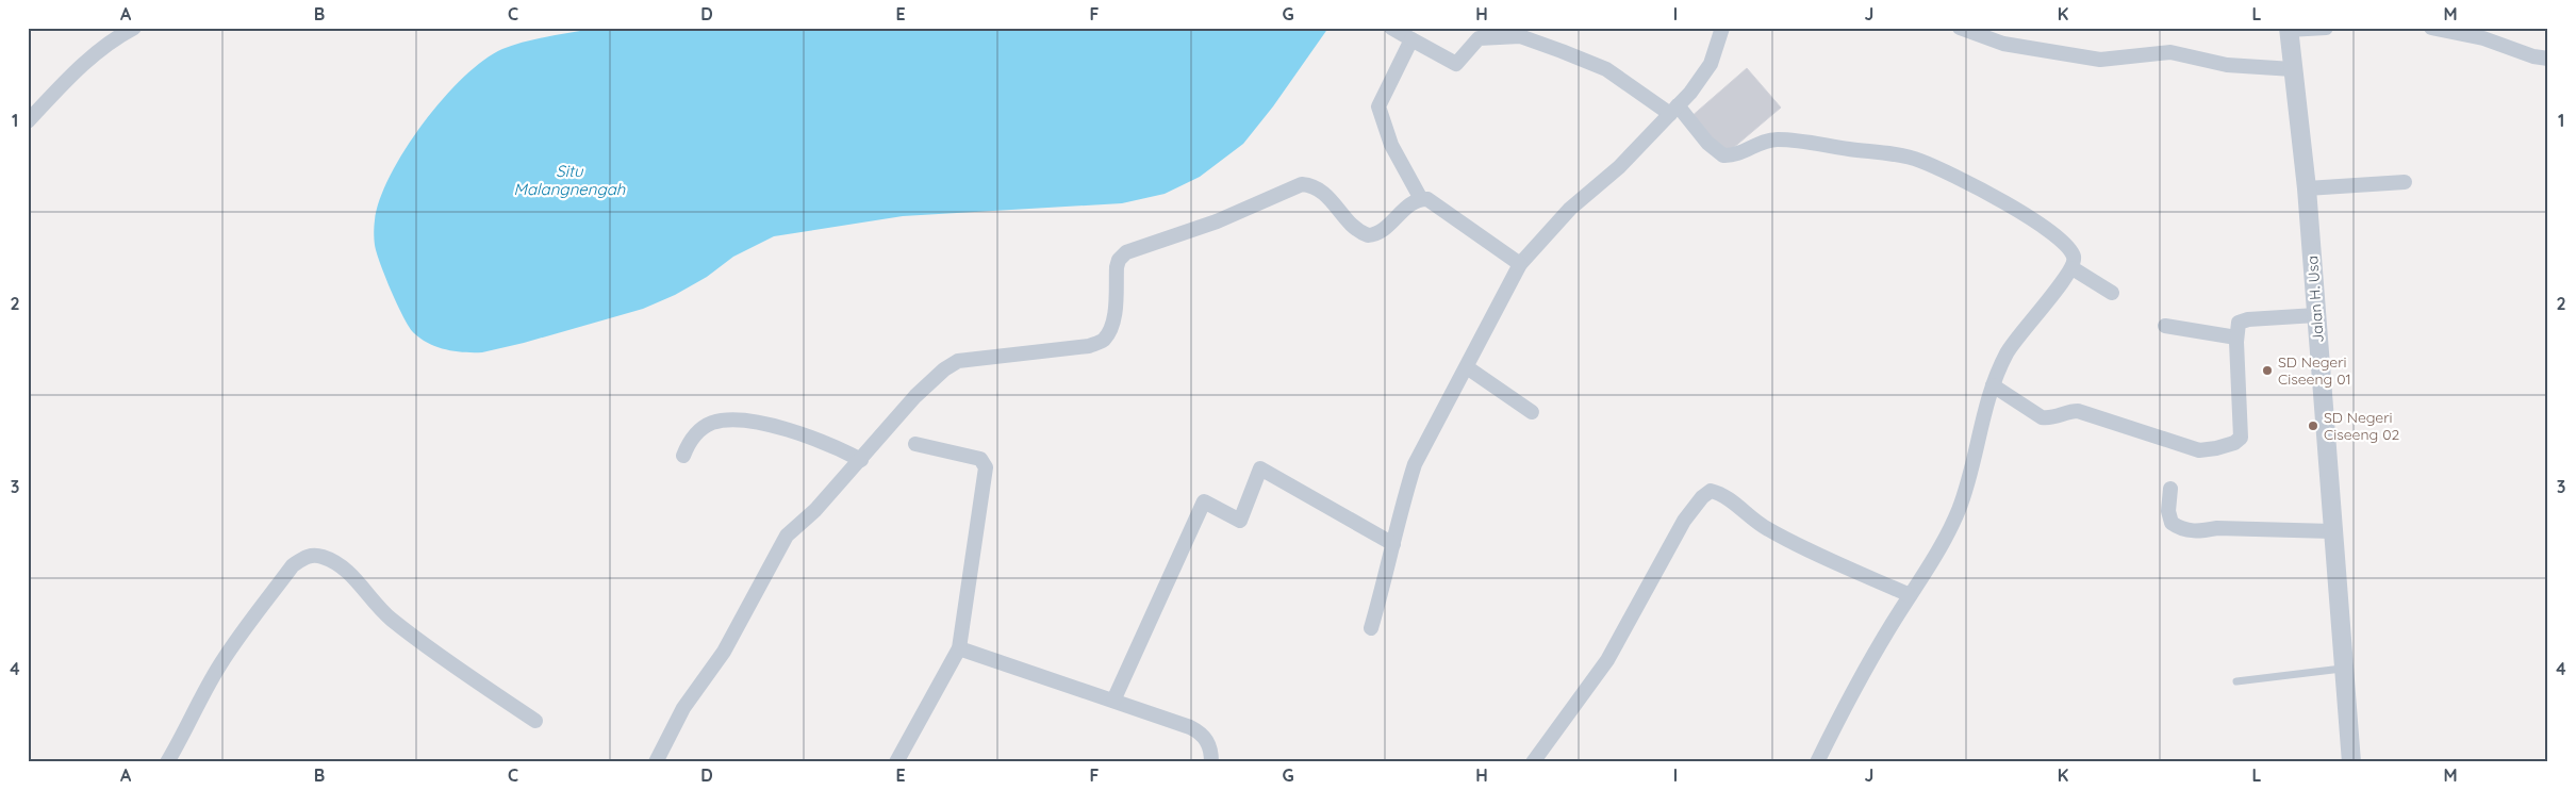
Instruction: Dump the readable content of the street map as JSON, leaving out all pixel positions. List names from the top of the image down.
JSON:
{
  "streets": {
    "street": ["Jalan H. Usa"]
  },
  "water": ["Situ Malangnengah"],
  "places": ["SD Negeri Ciseeng 01", "SD Negeri Ciseeng 02"],
  "grid": {
    "columns": [
      "A",
      "B",
      "C",
      "D",
      "E",
      "F",
      "G",
      "H",
      "I",
      "J",
      "K",
      "L",
      "M"
    ],
    "rows": [
      "1",
      "2",
      "3",
      "4"
    ]
  }
}
